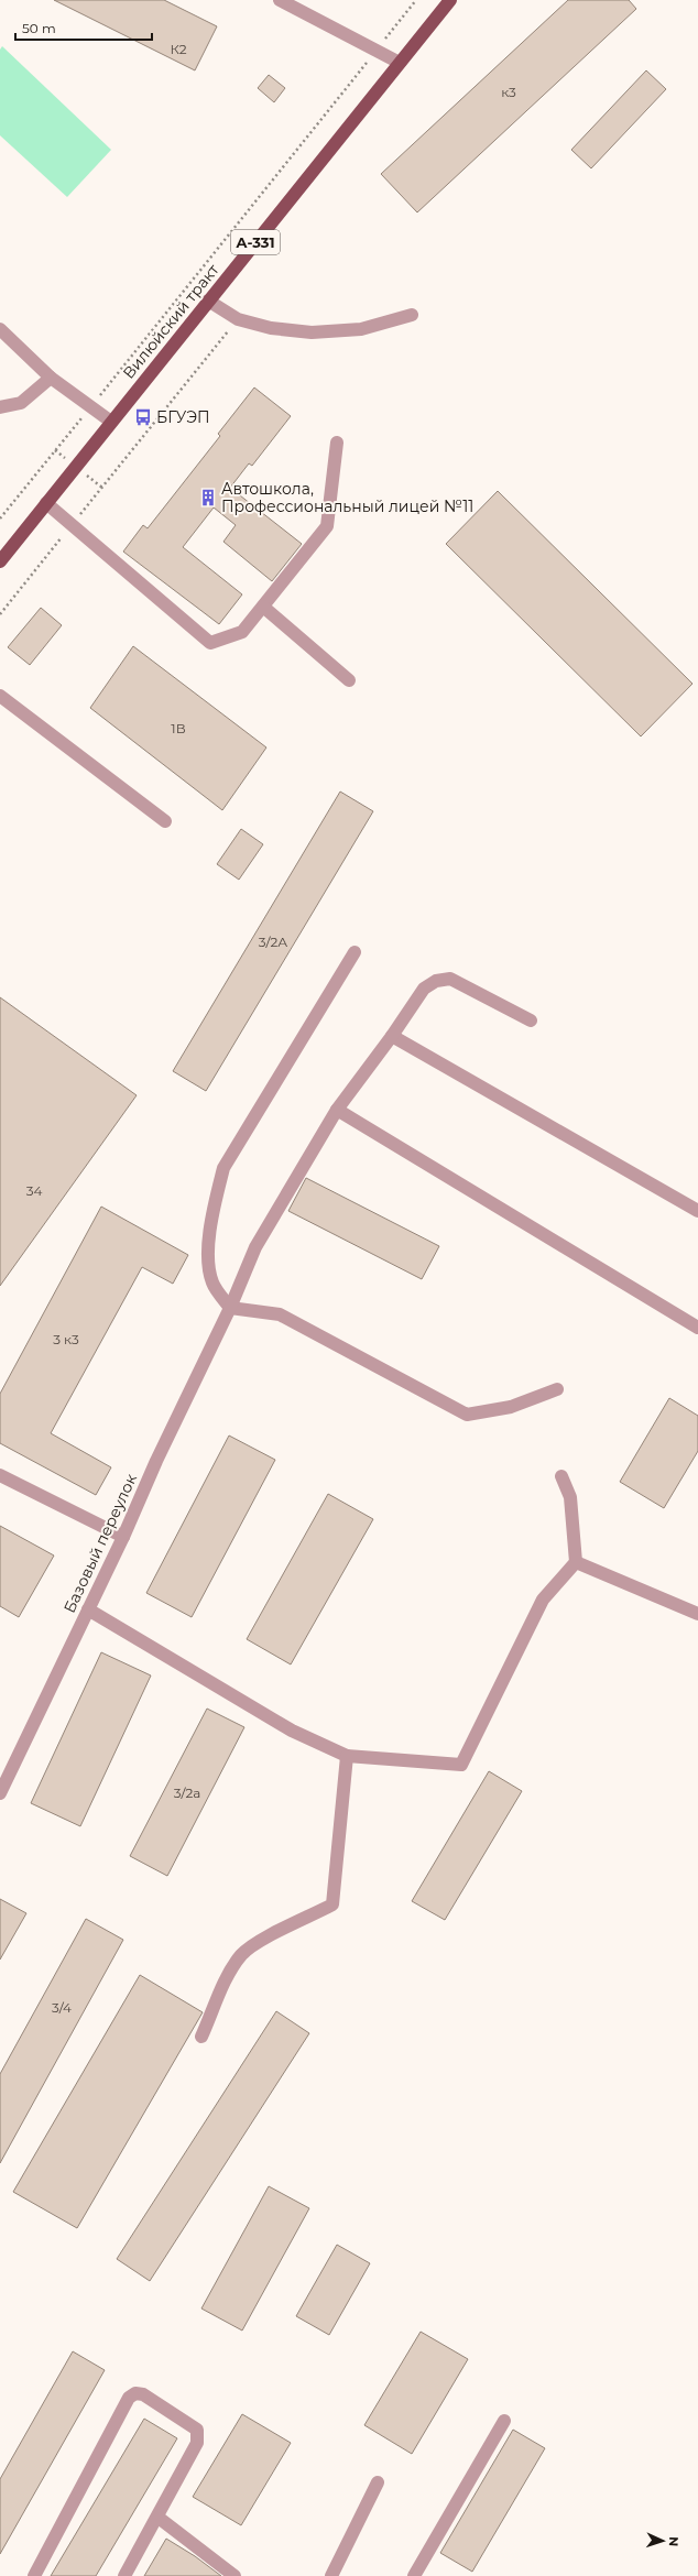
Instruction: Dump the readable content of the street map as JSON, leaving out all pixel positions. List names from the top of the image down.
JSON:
{
  "streets": {
    "main road": ["А-331", "Вилюйский тракт"],
    "street": ["Базовый переулок"]
  },
  "places": {
    "bus stop": ["БГУЭП"],
    "building": ["Автошкола, Профессиональный лицей №11"]
  },
  "house_numbers": [
    "К2",
    "к3",
    "1В",
    "3/2А",
    "34",
    "3 к3",
    "3/2а",
    "3/4"
  ],
  "scale_bar": "50 m",
  "north": "right"
}
